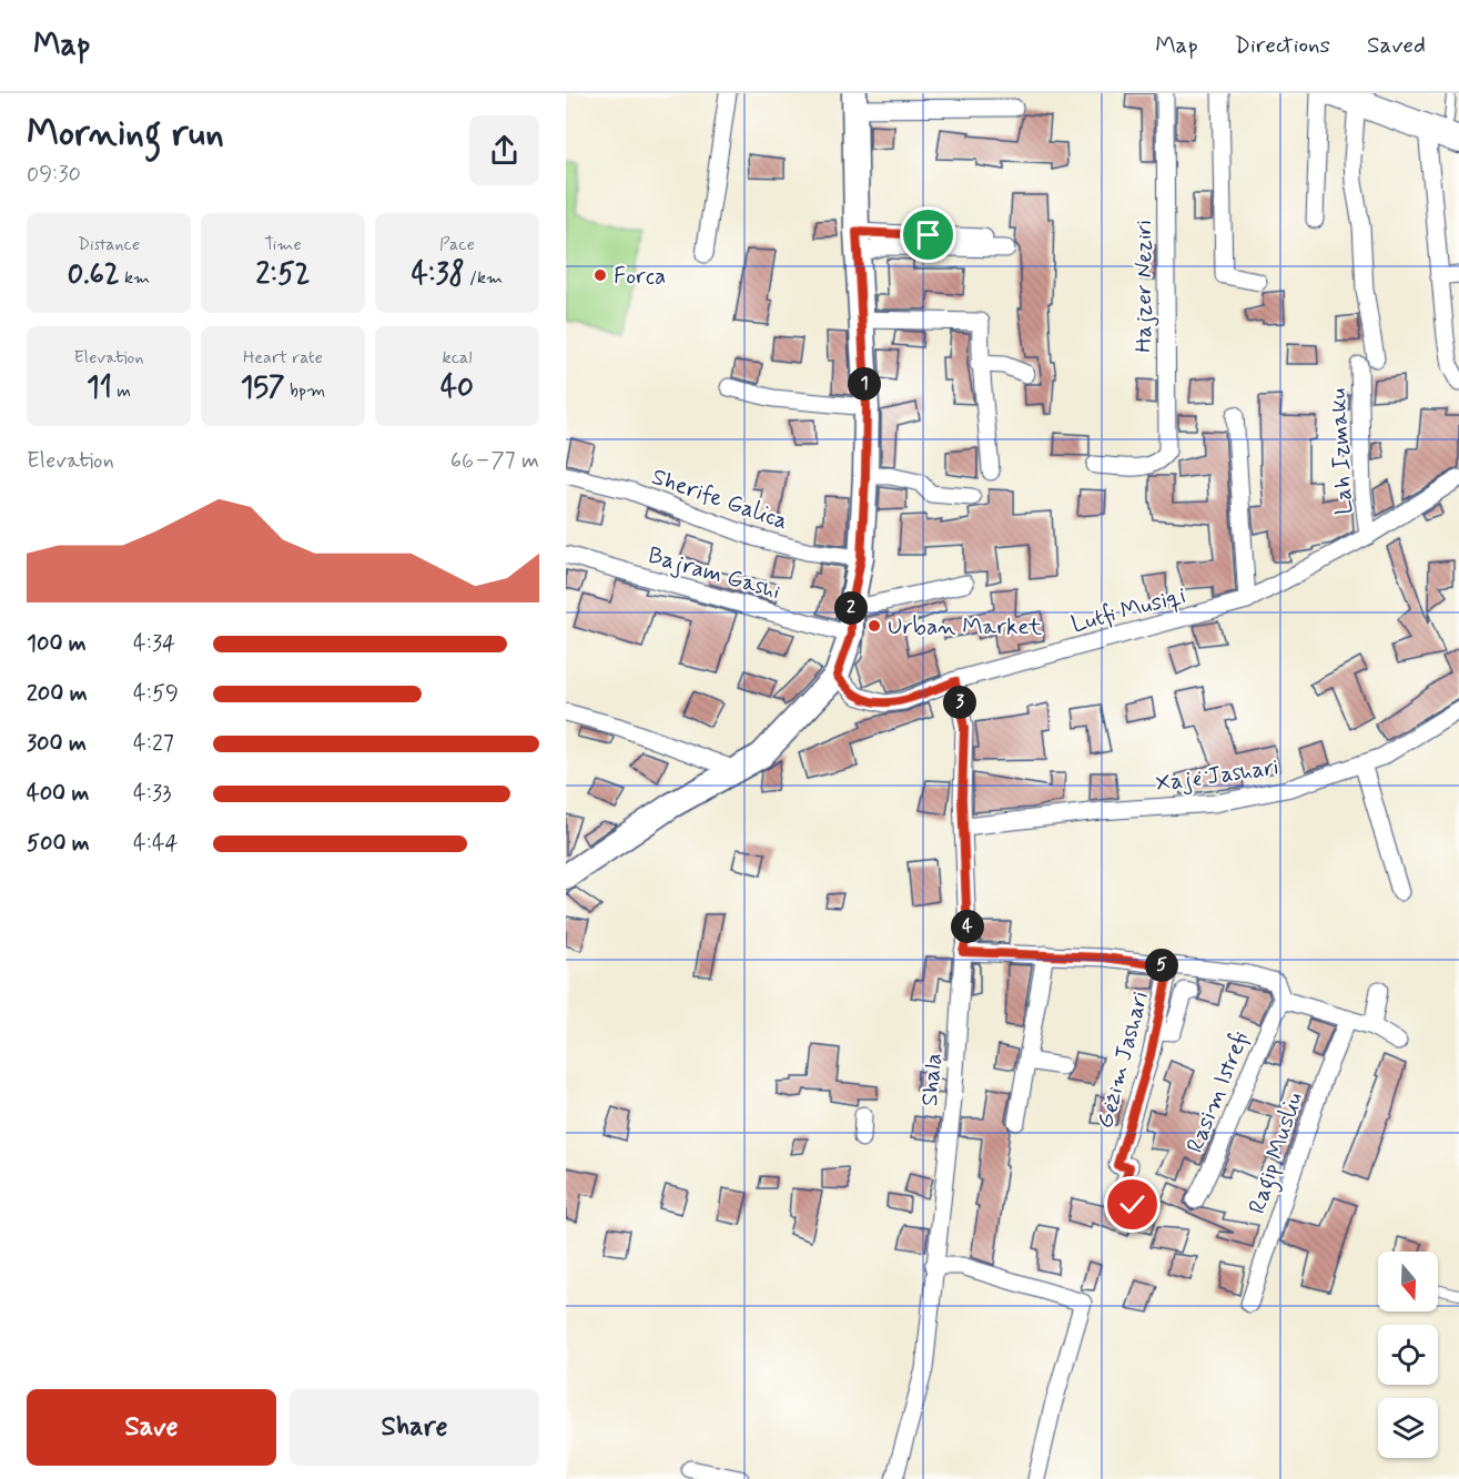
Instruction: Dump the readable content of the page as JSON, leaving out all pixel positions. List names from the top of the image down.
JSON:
{
  "streets": {
    "street": [
      "Hajzer Neziri",
      "Lah Izmaku",
      "Sherife Galica",
      "Bajram Gashi",
      "Lutfi Musiqi",
      "Xajë Jashari",
      "Gëzim Jashari",
      "Shala",
      "Rasim Istrefi",
      "Ragip Musliu"
    ]
  },
  "crossings": [
    ["Lah Izmaku", "Lutfi Musiqi"],
    ["Lutfi Musiqi", "Shala"],
    ["Xajë Jashari", "Shala"],
    ["Gëzim Jashari", "Shala"],
    ["Gëzim Jashari", "Rasim Istrefi"]
  ],
  "places": ["Forca", "Urban Market"],
  "north": "bottom",
  "page": {
    "header": "Map",
    "nav": ["Map", "Directions", "Saved"],
    "heading": ["Morning run", "09:30"],
    "stats": [
      ["Distance", "0.62 km"],
      ["Time", "2:52"],
      ["Pace", "4:38 /km"],
      ["Elevation", "11 m"],
      ["Heart rate", "157 bpm"],
      ["kcal", "40"]
    ],
    "pins": [
      "1",
      "2",
      "3",
      "4",
      "5"
    ],
    "chart": ["Elevation", "66–77 m"],
    "list": [
      {
        "name": "100 m",
        "note": "4:34"
      },
      {
        "name": "200 m",
        "note": "4:59"
      },
      {
        "name": "300 m",
        "note": "4:27"
      },
      {
        "name": "400 m",
        "note": "4:33"
      },
      {
        "name": "500 m",
        "note": "4:44"
      }
    ],
    "buttons": ["Save", "Share"]
  }
}
